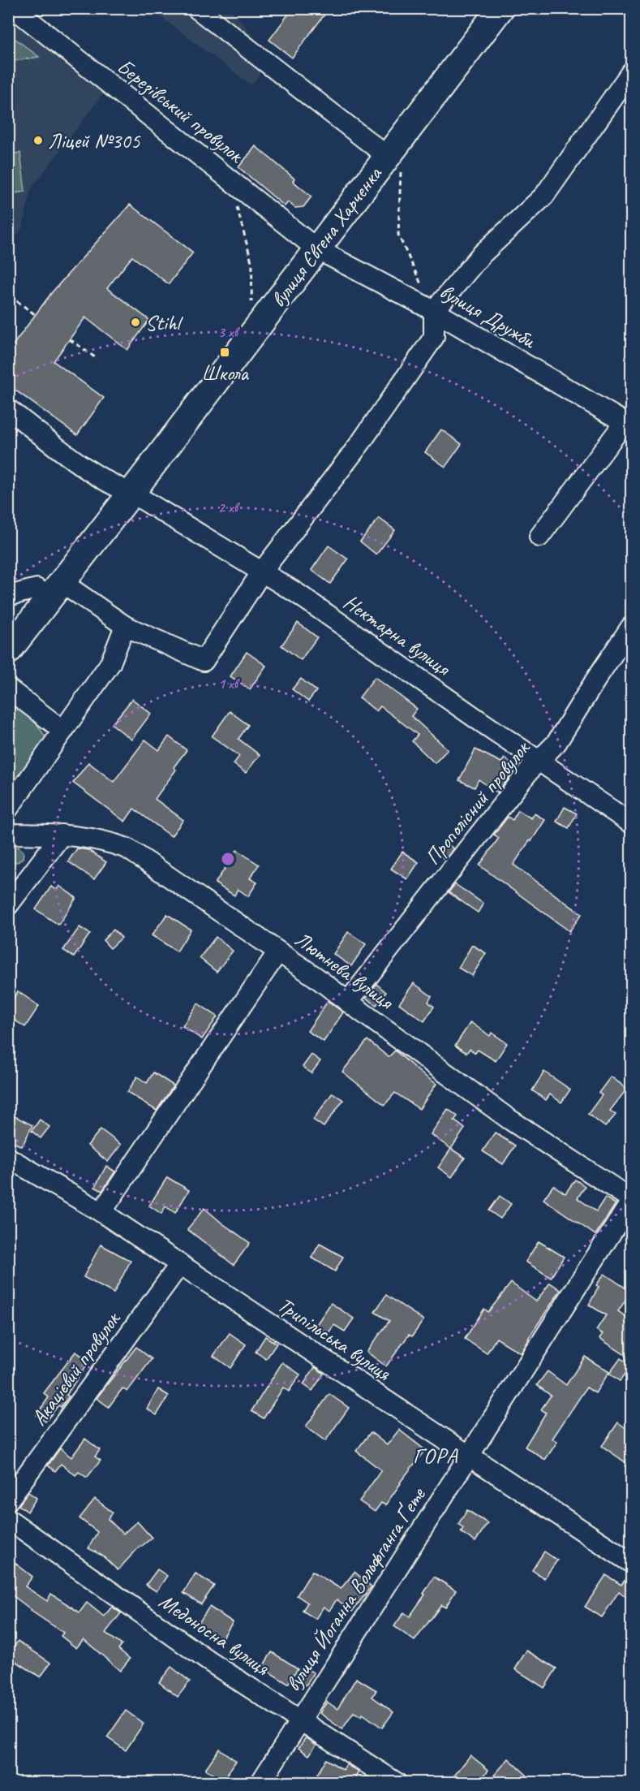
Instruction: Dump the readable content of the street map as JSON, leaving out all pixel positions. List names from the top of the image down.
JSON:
{
  "streets": {
    "main road": ["вулиця Євгена Харченка"],
    "street": [
      "Березівський провулок",
      "вулиця Дружби",
      "Нектарна вулиця",
      "Прополісний провулок",
      "Лютнева вулиця",
      "Трипільська вулиця",
      "Акацієвий провулок",
      "вулиця Йоганна Вольфганга Ґете",
      "Медоносна вулиця"
    ]
  },
  "crossings": [
    ["Березівський провулок", "вулиця Євгена Харченка"],
    ["Березівський провулок", "вулиця Дружби"],
    ["вулиця Євгена Харченка", "вулиця Дружби"],
    ["вулиця Євгена Харченка", "Нектарна вулиця"],
    ["Нектарна вулиця", "Прополісний провулок"],
    ["Прополісний провулок", "Лютнева вулиця"],
    ["Лютнева вулиця", "вулиця Йоганна Вольфганга Ґете"],
    ["Трипільська вулиця", "Акацієвий провулок"],
    ["Трипільська вулиця", "вулиця Йоганна Вольфганга Ґете"],
    ["вулиця Йоганна Вольфганга Ґете", "Медоносна вулиця"]
  ],
  "districts": ["ГОРА"],
  "places": {
    "other": ["Ліцей №305", "Stihl"],
    "transit": ["Школа"]
  },
  "rings": ["3 хв", "2 хв", "1 хв"]
}
